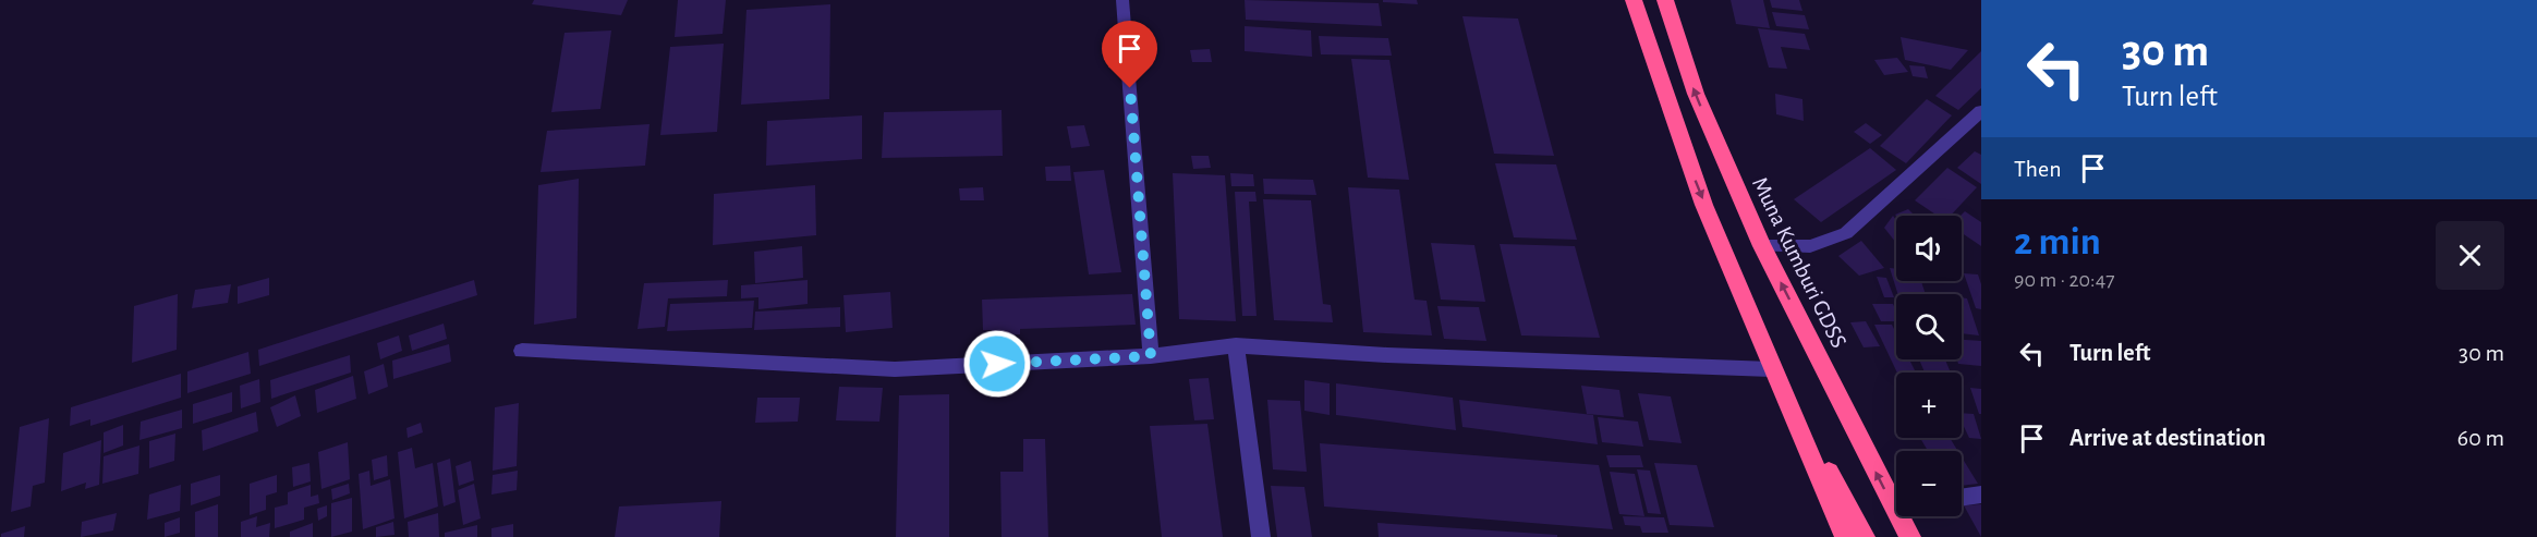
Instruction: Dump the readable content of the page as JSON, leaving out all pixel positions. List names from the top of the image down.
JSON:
{
  "streets": {
    "highway": ["Muna Kumburi GDSS"]
  },
  "page": {
    "turn": ["30 m", "Turn left"],
    "then": "Then",
    "heading": ["2 min", "90 m · 20:47"],
    "map_buttons": ["+", "−"],
    "list": [
      {
        "name": "Turn left",
        "value": "30 m"
      },
      {
        "name": "Arrive at destination",
        "value": "60 m"
      }
    ]
  }
}
